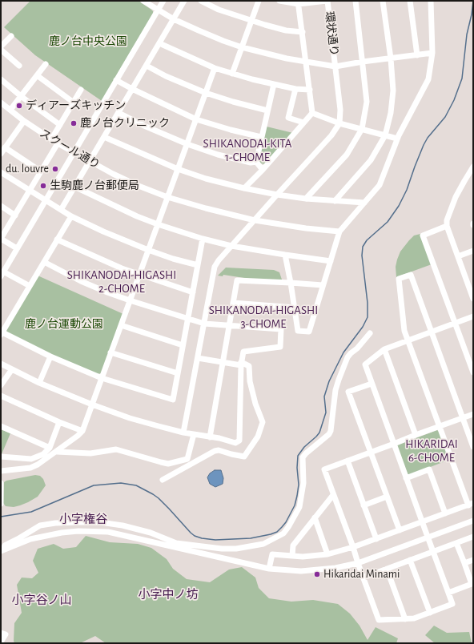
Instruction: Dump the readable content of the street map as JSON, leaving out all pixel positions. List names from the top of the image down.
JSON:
{
  "streets": {
    "street": ["環状通り", "スクール通り"]
  },
  "districts": [
    "SHIKANODAI-KITA 1-CHOME",
    "SHIKANODAI-HIGASHI 2-CHOME",
    "SHIKANODAI-HIGASHI 3-CHOME",
    "HIKARIDAI 6-CHOME",
    "小字権谷",
    "小字中ノ坊",
    "小字谷ノ山"
  ],
  "parks": ["鹿ノ台中央公園", "鹿ノ台運動公園"],
  "places": [
    "ディアーズキッチン",
    "鹿ノ台クリニック",
    "du. louvre",
    "生駒鹿ノ台郵便局",
    "Hikaridai Minami"
  ]
}
